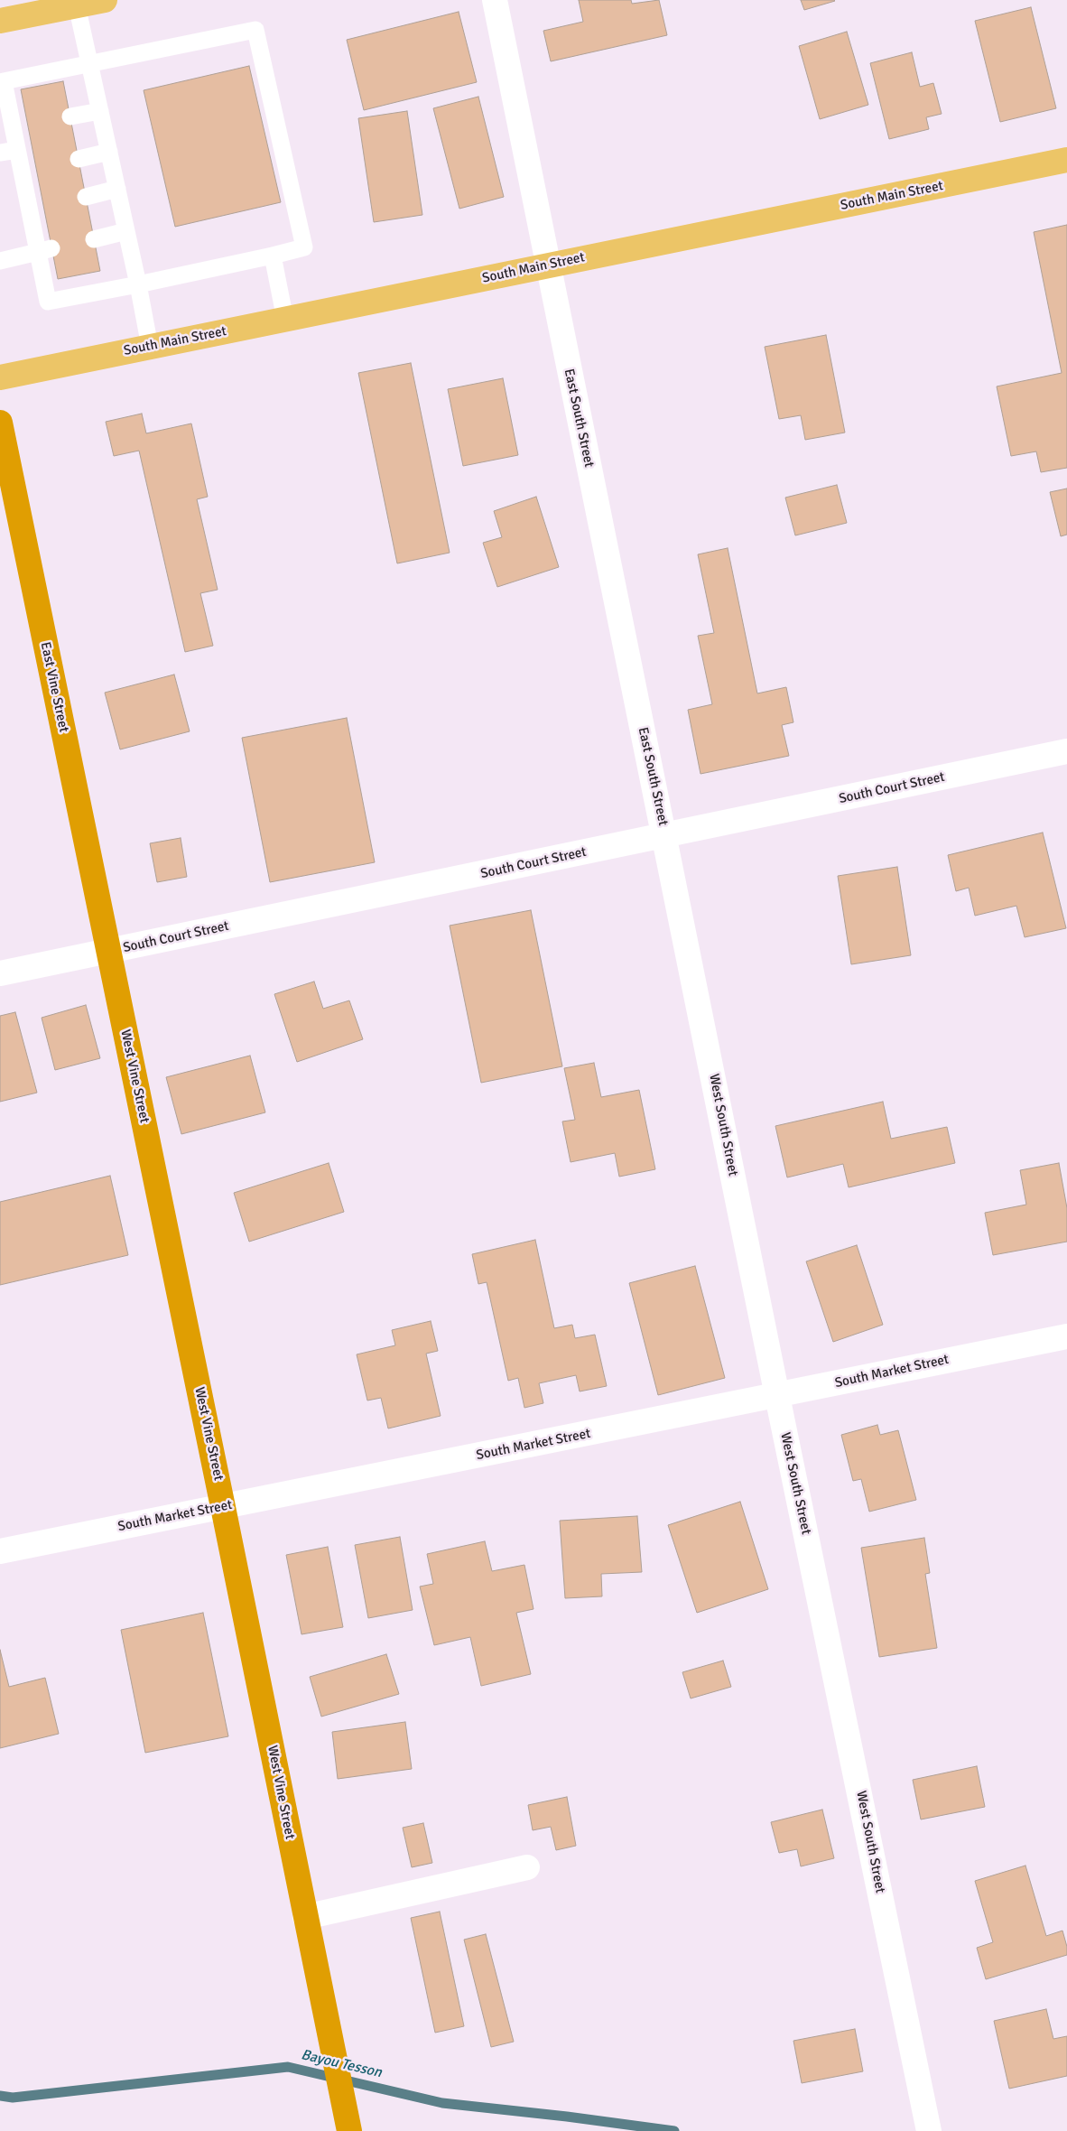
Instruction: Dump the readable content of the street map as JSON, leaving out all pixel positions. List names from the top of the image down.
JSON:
{
  "streets": {
    "highway": ["East Vine Street", "West Vine Street"],
    "main road": ["South Main Street"],
    "street": [
      "East South Street",
      "South Court Street",
      "West South Street",
      "South Market Street"
    ]
  },
  "crossings": [
    ["South Main Street", "East South Street"],
    ["East South Street", "South Court Street"],
    ["East South Street", "West South Street"],
    ["East Vine Street", "South Court Street"],
    ["East Vine Street", "West Vine Street"],
    ["South Court Street", "West Vine Street"],
    ["South Court Street", "West South Street"],
    ["West Vine Street", "South Market Street"],
    ["West South Street", "South Market Street"]
  ],
  "water": ["Bayou Tesson"]
}
